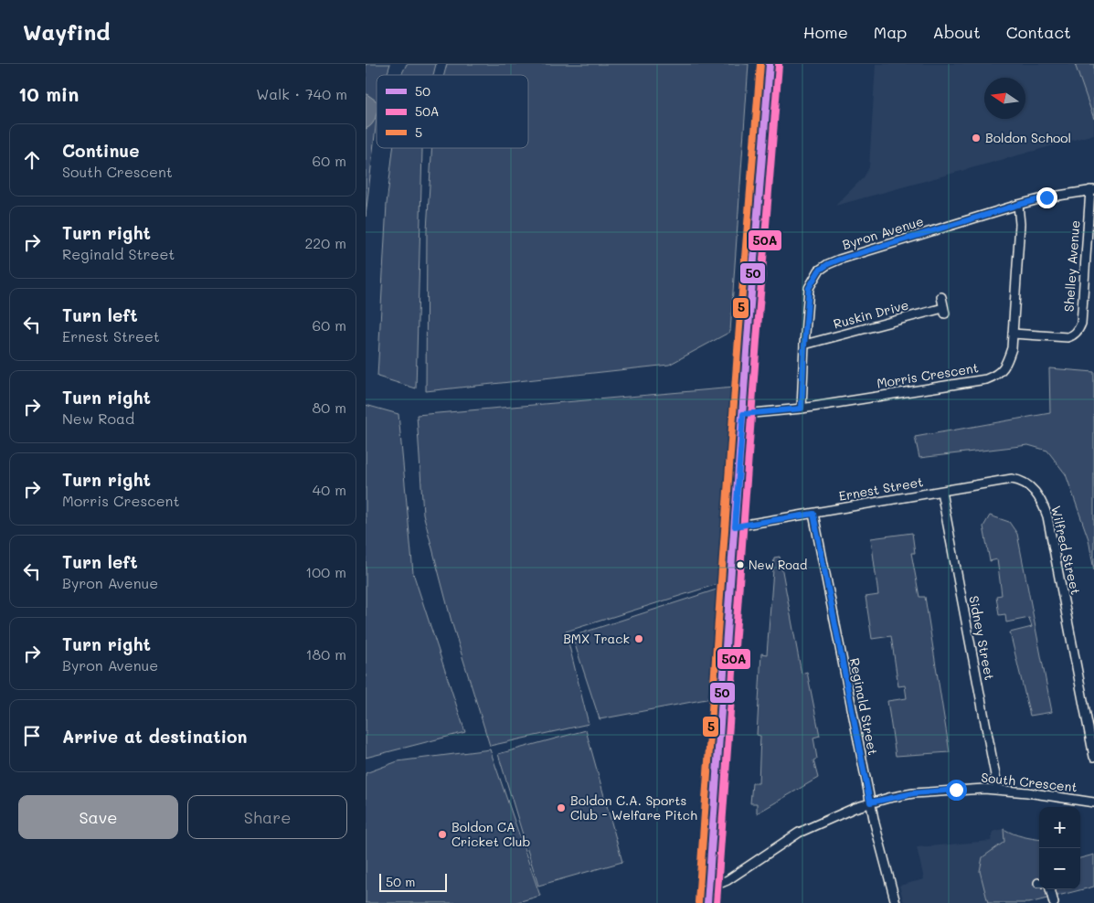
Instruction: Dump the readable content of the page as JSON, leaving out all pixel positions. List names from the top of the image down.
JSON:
{
  "streets": {
    "street": [
      "Byron Avenue",
      "Shelley Avenue",
      "Ruskin Drive",
      "Morris Crescent",
      "Ernest Street",
      "Wilfred Street",
      "Sidney Street",
      "Reginald Street",
      "South Crescent"
    ]
  },
  "crossings": [
    ["Byron Avenue", "Shelley Avenue"],
    ["Byron Avenue", "Ruskin Drive"],
    ["Byron Avenue", "Morris Crescent"],
    ["Shelley Avenue", "Morris Crescent"],
    ["Ernest Street", "Wilfred Street"],
    ["Ernest Street", "Sidney Street"],
    ["Ernest Street", "Reginald Street"],
    ["Sidney Street", "South Crescent"],
    ["Reginald Street", "South Crescent"]
  ],
  "places": [
    "Boldon School",
    "New Road",
    "BMX Track",
    "Boldon C.A. Sports Club - Welfare Pitch",
    "Boldon CA Cricket Club"
  ],
  "lines": ["transit line 50", "transit line 5", "transit line 50A"],
  "legend": ["50", "50A", "5"],
  "scale_bar": "50 m",
  "north": "left",
  "page": {
    "header": "Wayfind",
    "nav": [
      "Home",
      "Map",
      "About",
      "Contact"
    ],
    "heading": ["10 min", "Walk · 740 m"],
    "list": [
      ["Continue", "South Crescent", "60 m"],
      ["Turn right", "Reginald Street", "220 m"],
      ["Turn left", "Ernest Street", "60 m"],
      ["Turn right", "New Road", "80 m"],
      ["Turn right", "Morris Crescent", "40 m"],
      ["Turn left", "Byron Avenue", "100 m"],
      ["Turn right", "Byron Avenue", "180 m"],
      "Arrive at destination"
    ],
    "buttons": ["Save", "Share"],
    "map_buttons": ["+", "−"],
    "scale": "50 m"
  }
}
